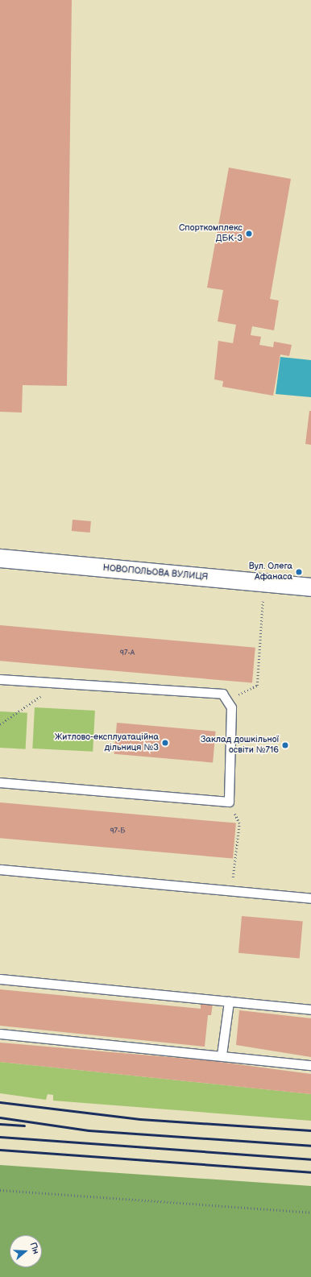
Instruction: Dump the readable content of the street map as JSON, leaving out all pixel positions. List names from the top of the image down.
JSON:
{
  "streets": {
    "street": ["НОВОПОЛЬОВА ВУЛИЦЯ"]
  },
  "places": [
    "Спорткомплекс ДБК-3",
    "Вул. Олега Афанаса",
    "Житлово-експлуатаційна дільниця №3",
    "Заклад дошкільної освіти №716"
  ],
  "house_numbers": ["97-А", "97-Б"],
  "north": "right"
}
